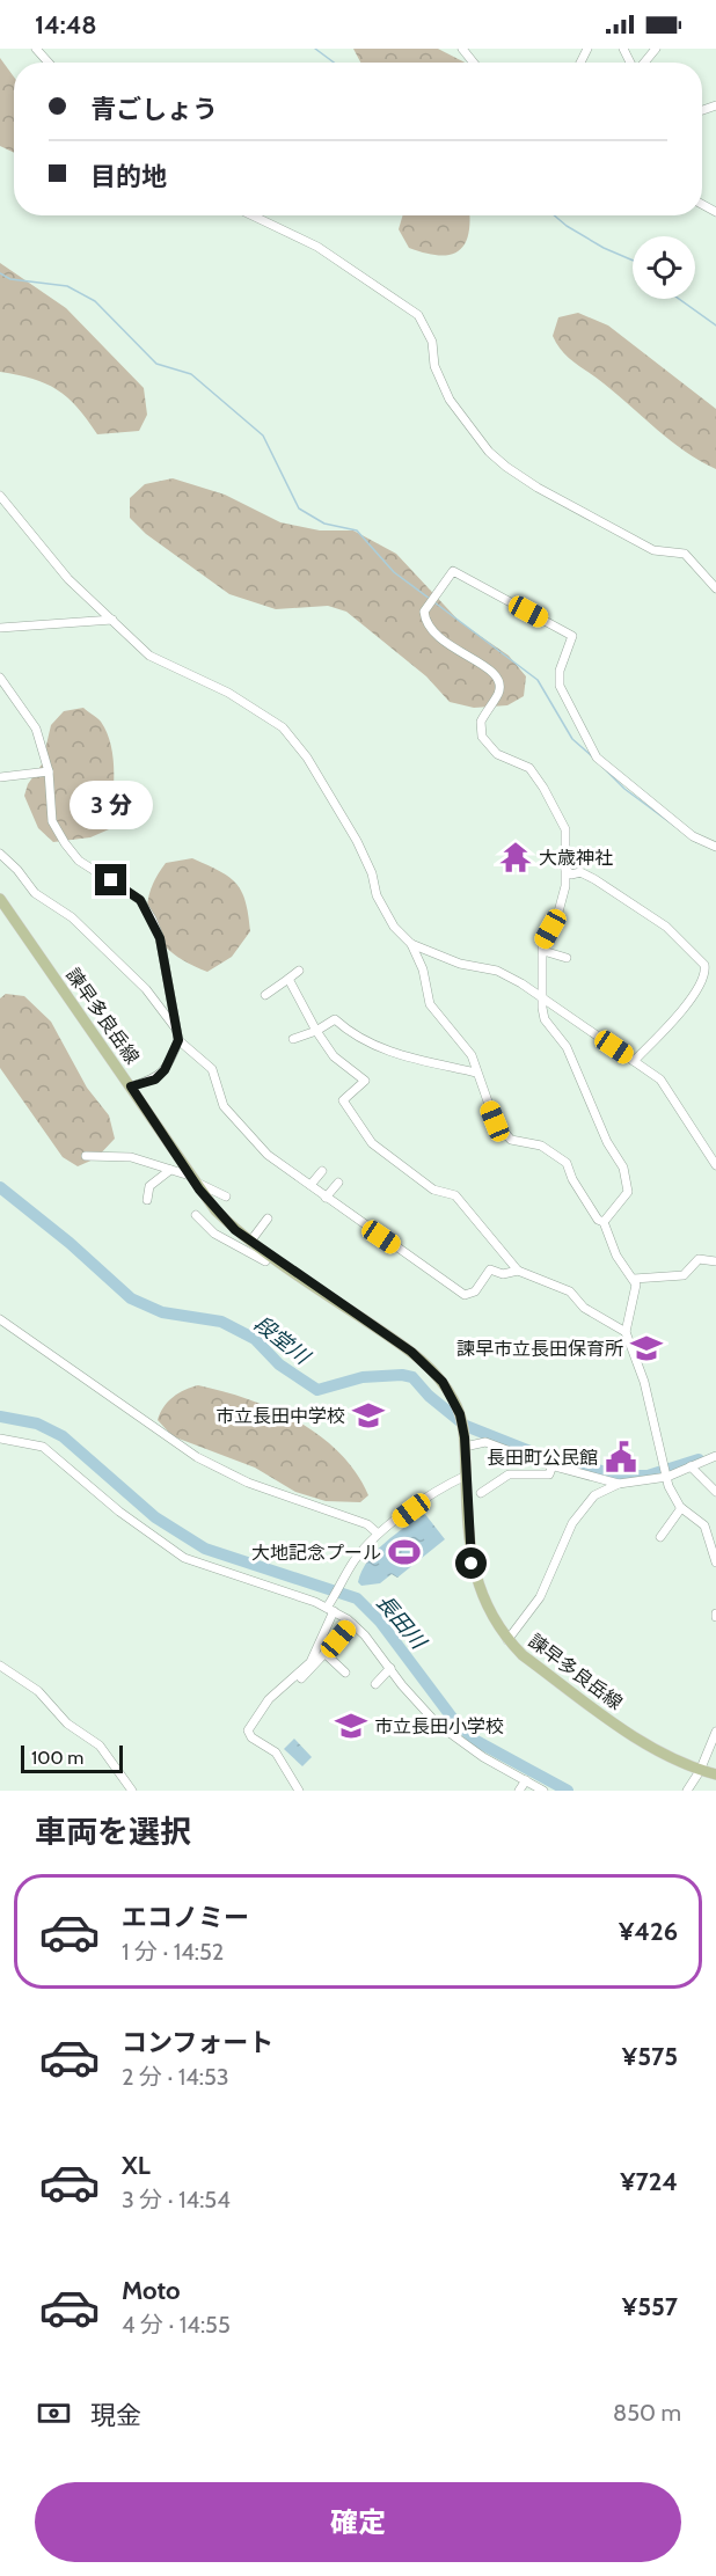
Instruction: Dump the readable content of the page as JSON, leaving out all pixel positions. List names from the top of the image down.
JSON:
{
  "streets": {
    "main road": ["諫早多良岳線"]
  },
  "water": ["段堂川", "長田川"],
  "places": {
    "temple": ["大歳神社"],
    "school or university": ["諫早市立長田保育所", "市立長田中学校", "市立長田小学校"],
    "public building": ["長田町公民館"],
    "sports": ["大地記念プール"]
  },
  "scale_bar": "100 m",
  "page": {
    "status": "14:48",
    "banner": ["青ごしょう", "目的地"],
    "bubble": "3 分",
    "scale": "100 m",
    "heading": "車両を選択",
    "list": [
      {
        "name": "エコノミー",
        "note": "1 分 · 14:52",
        "value": "¥426"
      },
      {
        "name": "コンフォート",
        "note": "2 分 · 14:53",
        "value": "¥575"
      },
      {
        "name": "XL",
        "note": "3 分 · 14:54",
        "value": "¥724"
      },
      {
        "name": "Moto",
        "note": "4 分 · 14:55",
        "value": "¥557"
      }
    ],
    "pay": ["現金", "850 m"],
    "buttons": "確定"
  }
}
